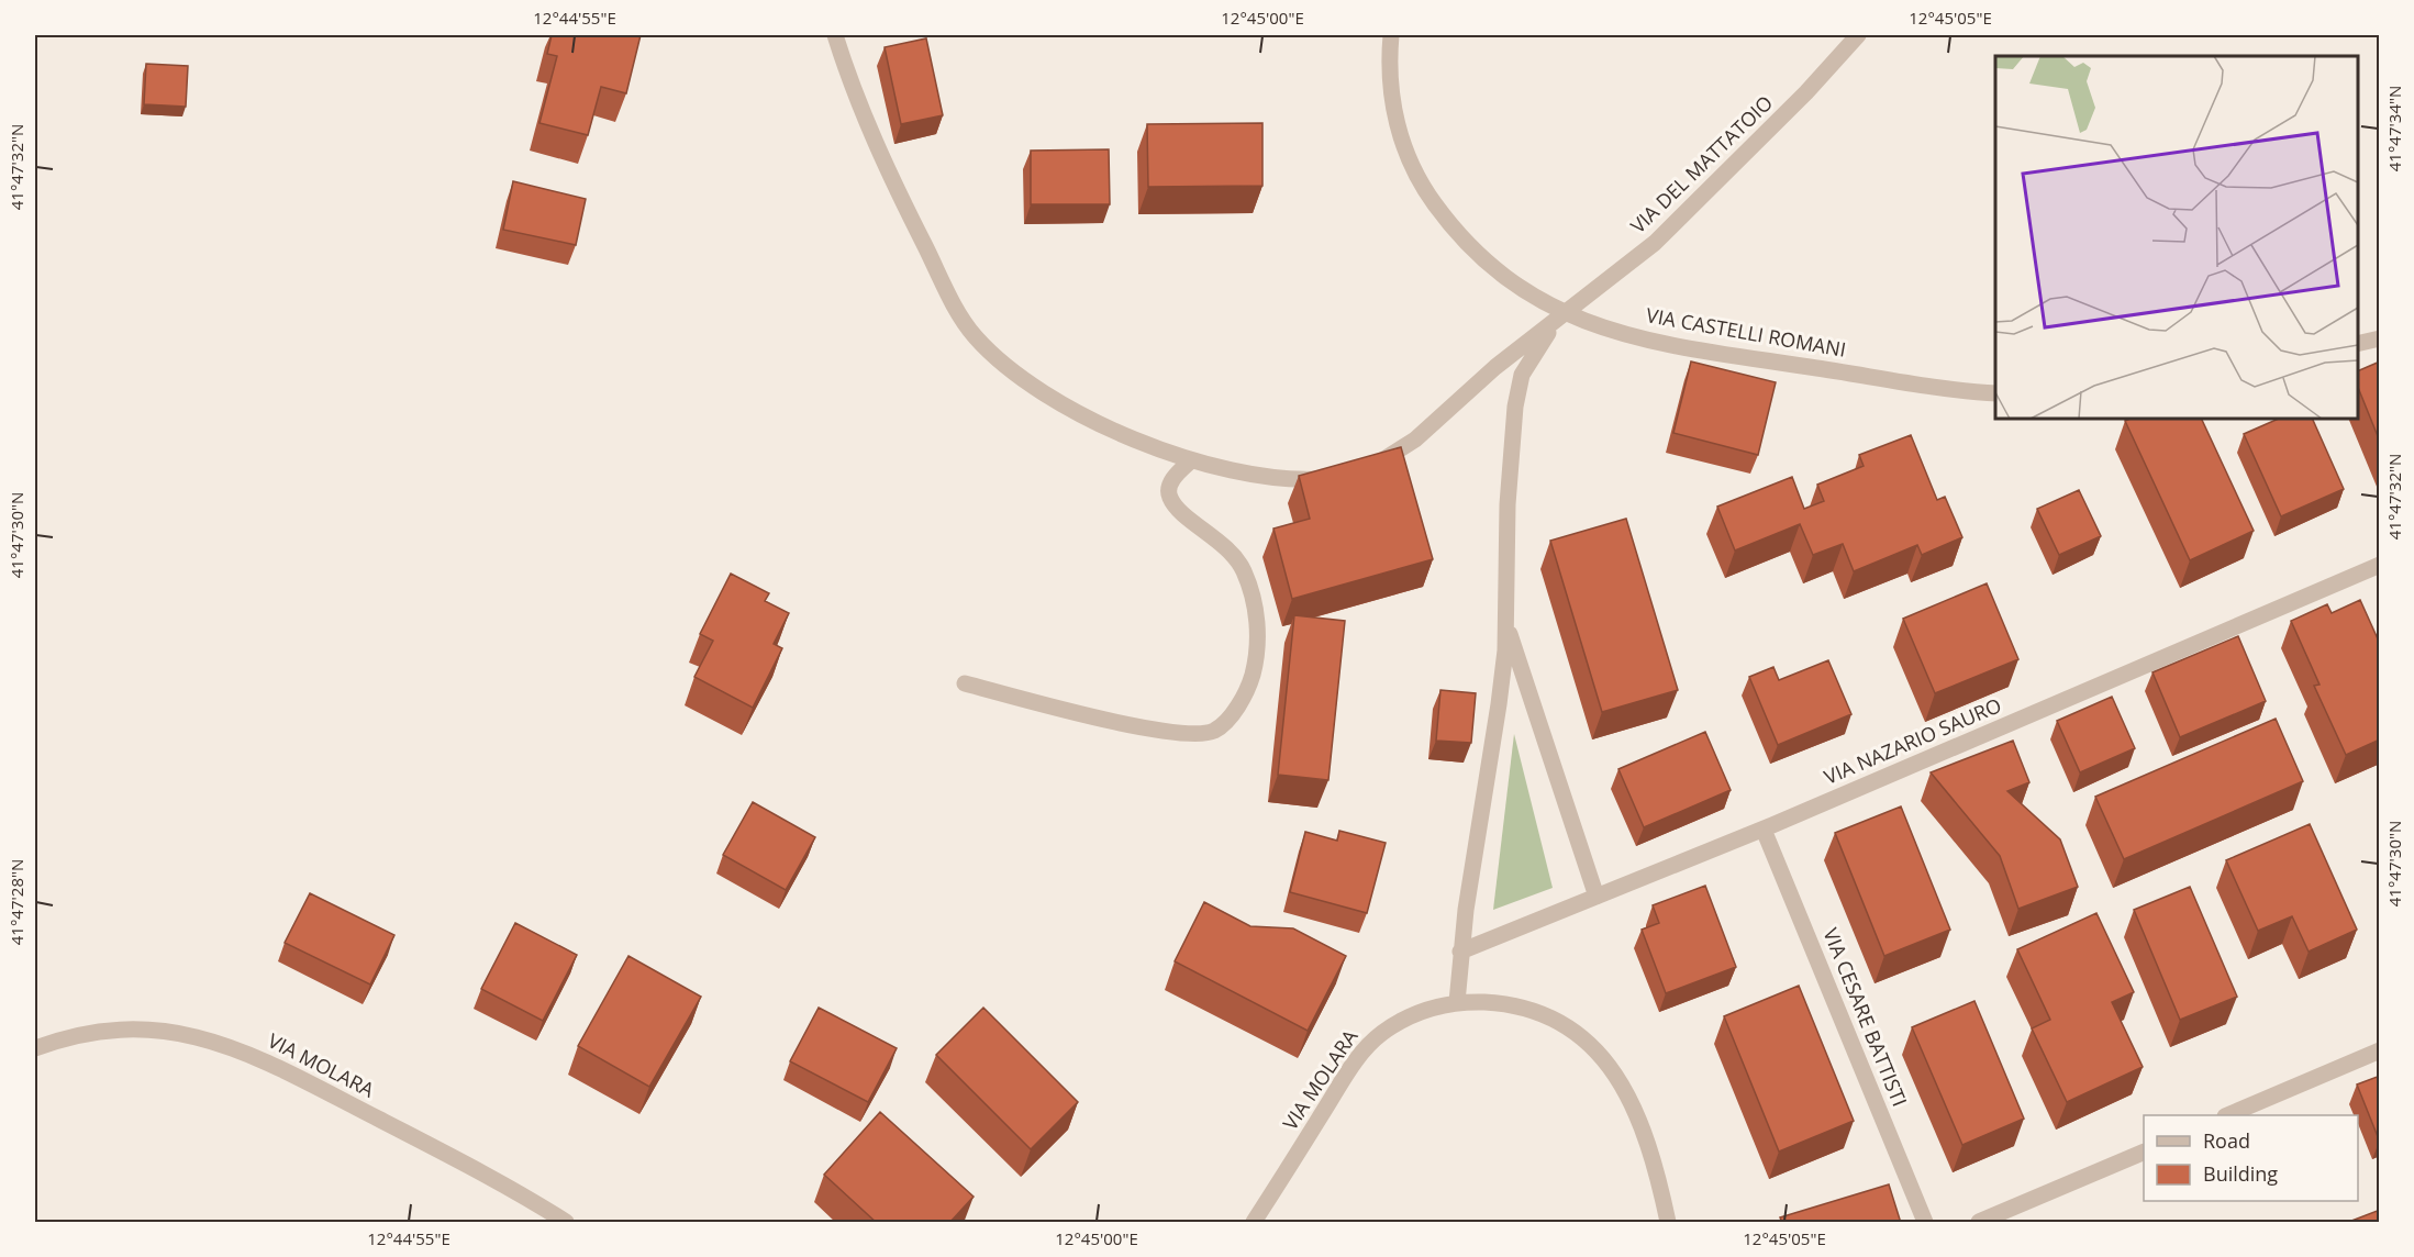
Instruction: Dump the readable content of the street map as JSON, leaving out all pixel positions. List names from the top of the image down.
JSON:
{
  "streets": {
    "street": [
      "VIA DEL MATTATOIO",
      "VIA CASTELLI ROMANI",
      "VIA NAZARIO SAURO",
      "VIA CESARE BATTISTI",
      "VIA MOLARA"
    ]
  },
  "crossings": [
    ["VIA DEL MATTATOIO", "VIA CASTELLI ROMANI"],
    ["VIA NAZARIO SAURO", "VIA CESARE BATTISTI"]
  ],
  "legend": ["Road", "Building"],
  "coordinates": [
    "12°44'55\"E",
    "12°45'00\"E",
    "12°45'05\"E",
    "41°47'34\"N",
    "41°47'32\"N",
    "41°47'30\"N",
    "41°47'28\"N"
  ]
}
